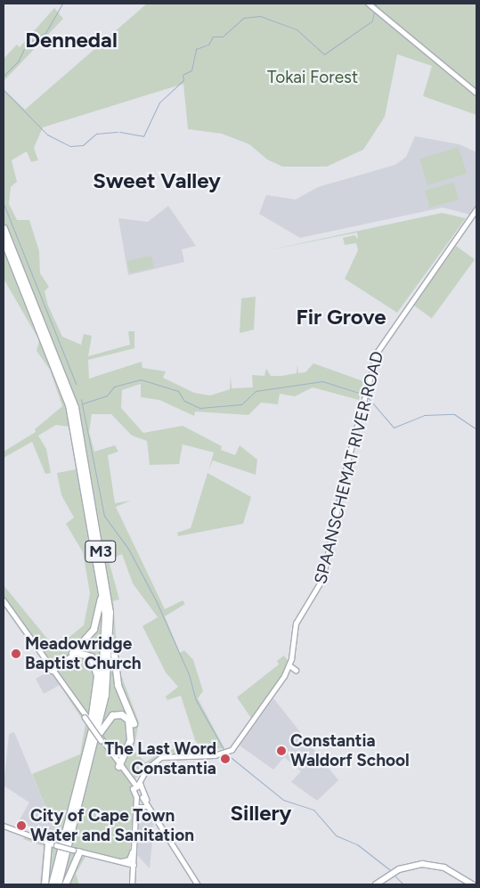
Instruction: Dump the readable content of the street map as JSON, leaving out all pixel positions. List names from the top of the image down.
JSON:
{
  "streets": {
    "highway": ["M3"],
    "main road": ["SPAANSCHEMAT RIVER ROAD"]
  },
  "districts": [
    "Dennedal",
    "Sweet Valley",
    "Fir Grove",
    "Sillery"
  ],
  "parks": ["Tokai Forest"],
  "places": [
    "Meadowridge Baptist Church",
    "Constantia Waldorf School",
    "The Last Word Constantia",
    "City of Cape Town Water and Sanitation"
  ]
}
